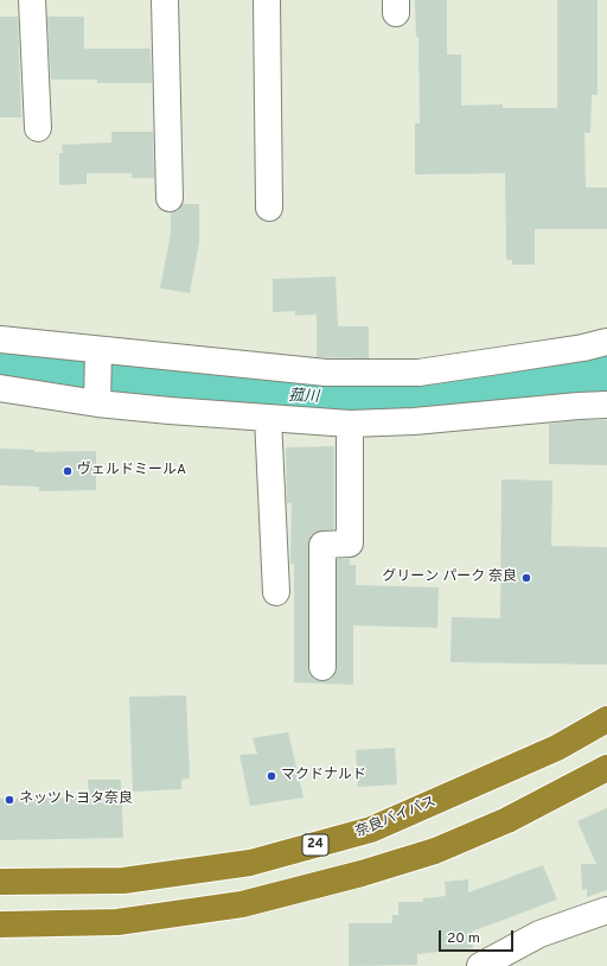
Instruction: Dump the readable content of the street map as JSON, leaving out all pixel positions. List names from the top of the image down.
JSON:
{
  "streets": {
    "highway": ["奈良バイパス", "24"]
  },
  "water": ["菰川"],
  "places": [
    "ヴェルドミールA",
    "グリーン パーク 奈良",
    "マクドナルド",
    "ネッツトヨタ奈良"
  ],
  "scale_bar": "20 m"
}
